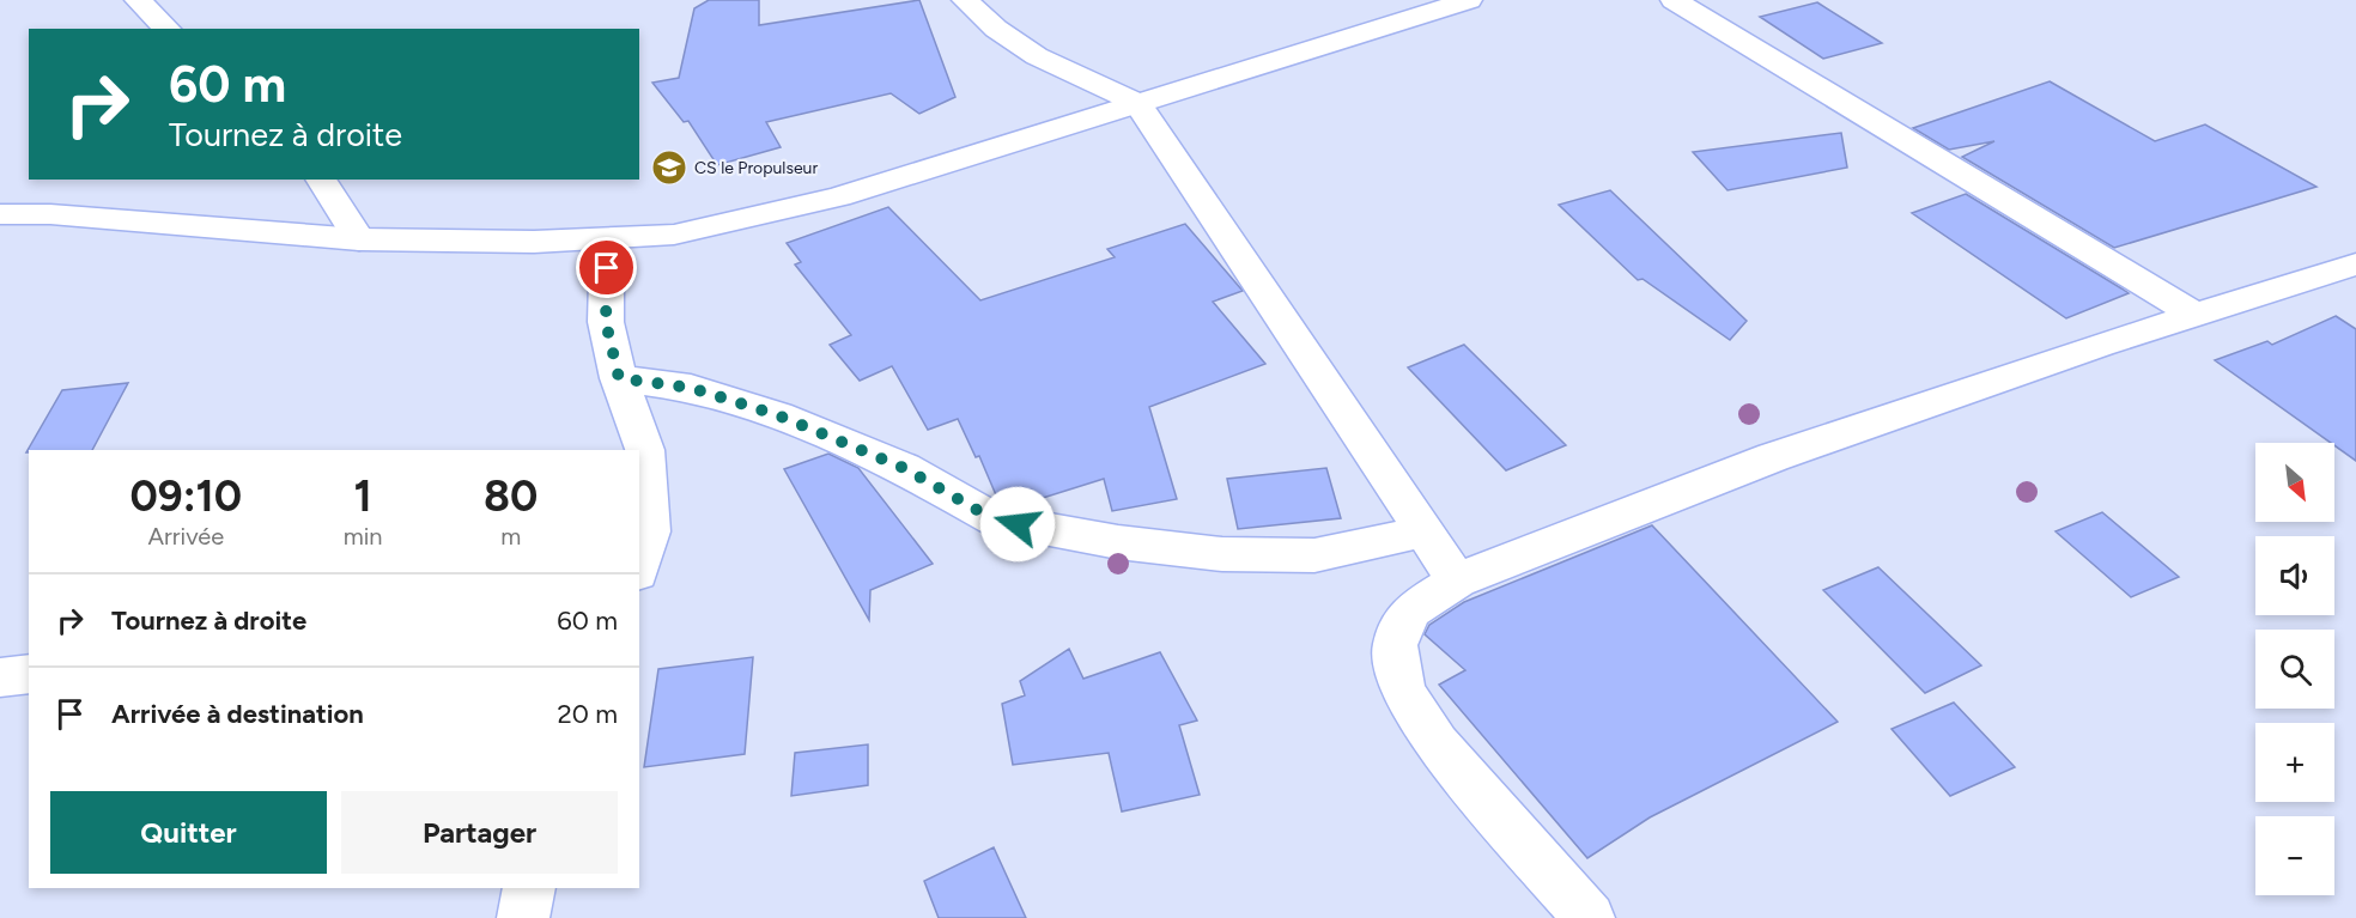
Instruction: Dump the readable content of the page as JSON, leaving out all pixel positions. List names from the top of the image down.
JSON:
{
  "places": {
    "school or university": ["CS le Propulseur"]
  },
  "north": "bottom right",
  "page": {
    "turn": ["60 m", "Tournez à droite"],
    "map_buttons": ["+", "−"],
    "eta": [
      "09:10",
      "Arrivée",
      "1",
      "min",
      "80",
      "m"
    ],
    "list": [
      {
        "name": "Tournez à droite",
        "value": "60 m"
      },
      {
        "name": "Arrivée à destination",
        "value": "20 m"
      }
    ],
    "buttons": ["Quitter", "Partager"]
  }
}
